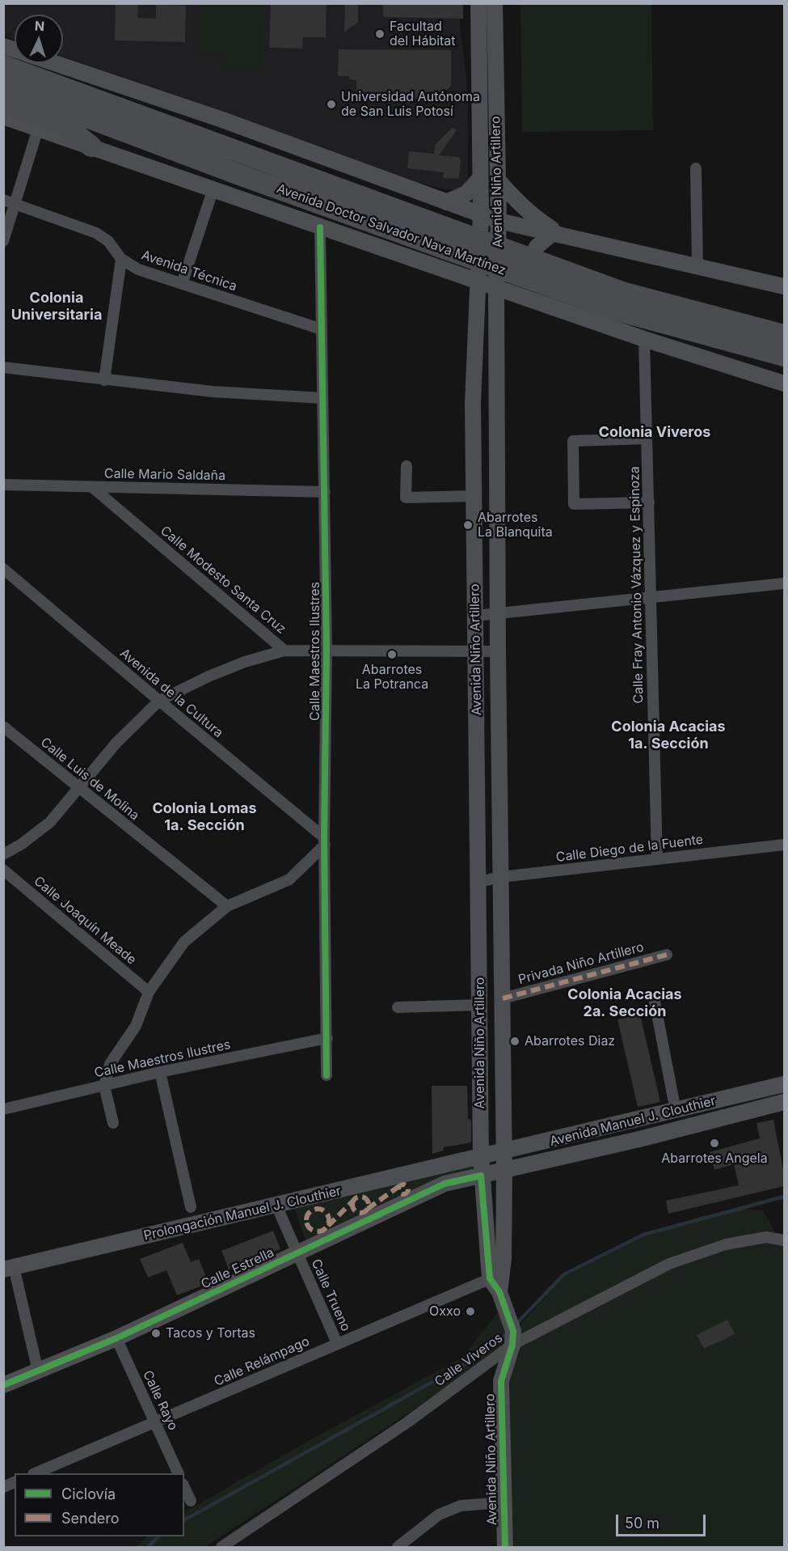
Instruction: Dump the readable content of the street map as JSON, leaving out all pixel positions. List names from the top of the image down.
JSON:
{
  "streets": {
    "highway": ["Avenida Doctor Salvador Nava Martínez"],
    "main road": [
      "Avenida Niño Artillero",
      "Avenida Manuel J. Clouthier",
      "Prolongación Manuel J. Clouthier",
      "Calle Estrella"
    ],
    "street": [
      "Avenida Técnica",
      "Calle Mario Saldaña",
      "Calle Modesto Santa Cruz",
      "Calle Fray Antonio Vázquez y Espinoza",
      "Calle Maestros Ilustres",
      "Avenida de la Cultura",
      "Calle Luis de Molina",
      "Calle Diego de la Fuente",
      "Calle Joaquín Meade",
      "Privada Niño Artillero",
      "Calle Trueno",
      "Calle Viveros",
      "Calle Relámpago",
      "Calle Rayo"
    ]
  },
  "crossings": [
    ["Avenida Niño Artillero", "Avenida Doctor Salvador Nava Martínez"],
    ["Avenida Niño Artillero", "Calle Modesto Santa Cruz"],
    ["Avenida Niño Artillero", "Calle Diego de la Fuente"],
    ["Avenida Niño Artillero", "Privada Niño Artillero"],
    ["Avenida Niño Artillero", "Avenida Manuel J. Clouthier"],
    ["Avenida Niño Artillero", "Prolongación Manuel J. Clouthier"],
    ["Avenida Niño Artillero", "Calle Estrella"],
    ["Avenida Niño Artillero", "Calle Viveros"],
    ["Avenida Niño Artillero", "Calle Relámpago"],
    ["Avenida Doctor Salvador Nava Martínez", "Calle Fray Antonio Vázquez y Espinoza"],
    ["Avenida Doctor Salvador Nava Martínez", "Calle Maestros Ilustres"],
    ["Avenida Técnica", "Calle Maestros Ilustres"],
    ["Calle Mario Saldaña", "Calle Modesto Santa Cruz"],
    ["Calle Mario Saldaña", "Calle Maestros Ilustres"],
    ["Calle Modesto Santa Cruz", "Calle Maestros Ilustres"],
    ["Calle Fray Antonio Vázquez y Espinoza", "Calle Diego de la Fuente"],
    ["Calle Maestros Ilustres", "Avenida de la Cultura"],
    ["Avenida Manuel J. Clouthier", "Prolongación Manuel J. Clouthier"],
    ["Avenida Manuel J. Clouthier", "Calle Estrella"],
    ["Prolongación Manuel J. Clouthier", "Calle Trueno"],
    ["Calle Estrella", "Calle Trueno"],
    ["Calle Estrella", "Calle Rayo"],
    ["Calle Trueno", "Calle Relámpago"],
    ["Calle Relámpago", "Calle Rayo"]
  ],
  "districts": [
    "Colonia Universitaria",
    "Colonia Viveros",
    "Colonia Acacias 1a. Sección",
    "Colonia Lomas 1a. Sección",
    "Colonia Acacias 2a. Sección"
  ],
  "places": [
    "Facultad del Hábitat",
    "Universidad Autónoma de San Luis Potosí",
    "Abarrotes La Blanquita",
    "Abarrotes La Potranca",
    "Abarrotes Diaz",
    "Abarrotes Angela",
    "Oxxo",
    "Tacos y Tortas"
  ],
  "legend": ["Ciclovía", "Sendero"],
  "scale_bar": "50 m",
  "north": "top"
}
